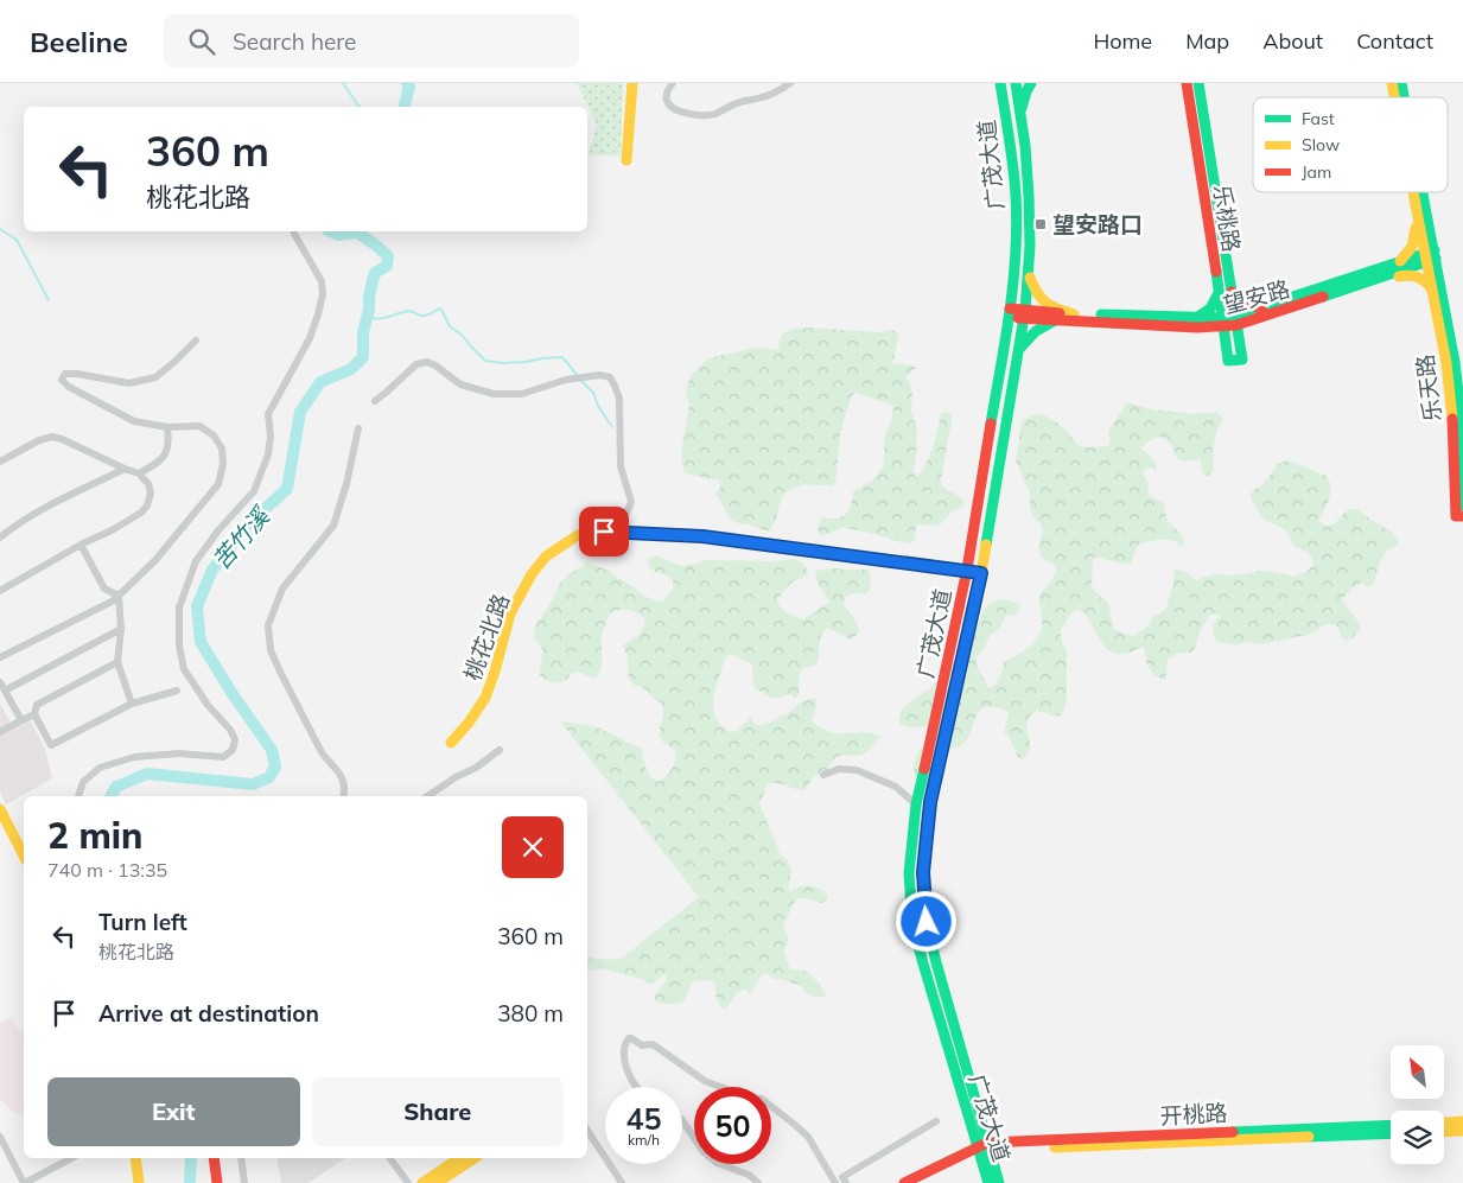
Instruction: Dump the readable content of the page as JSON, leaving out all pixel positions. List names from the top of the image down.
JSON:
{
  "streets": {
    "main road": [
      "广茂大道",
      "乐桃路",
      "望安路",
      "乐天路",
      "桃花北路",
      "开桃路"
    ]
  },
  "crossings": [
    ["广茂大道", "望安路"],
    ["广茂大道", "桃花北路"],
    ["广茂大道", "开桃路"],
    ["乐桃路", "望安路"],
    ["望安路", "乐天路"]
  ],
  "water": ["苦竹溪"],
  "places": {
    "transit": ["望安路口"]
  },
  "legend": ["Fast", "Slow", "Jam"],
  "north": "top left",
  "page": {
    "header": "Beeline",
    "search": "Search here",
    "nav": [
      "Home",
      "Map",
      "About",
      "Contact"
    ],
    "turn": ["360 m", "桃花北路"],
    "heading": ["2 min", "740 m · 13:35"],
    "list": [
      {
        "name": "Turn left",
        "note": "桃花北路",
        "value": "360 m"
      },
      {
        "name": "Arrive at destination",
        "value": "380 m"
      }
    ],
    "buttons": ["Exit", "Share"],
    "speed": "45 km/h",
    "limit": "50"
  }
}
